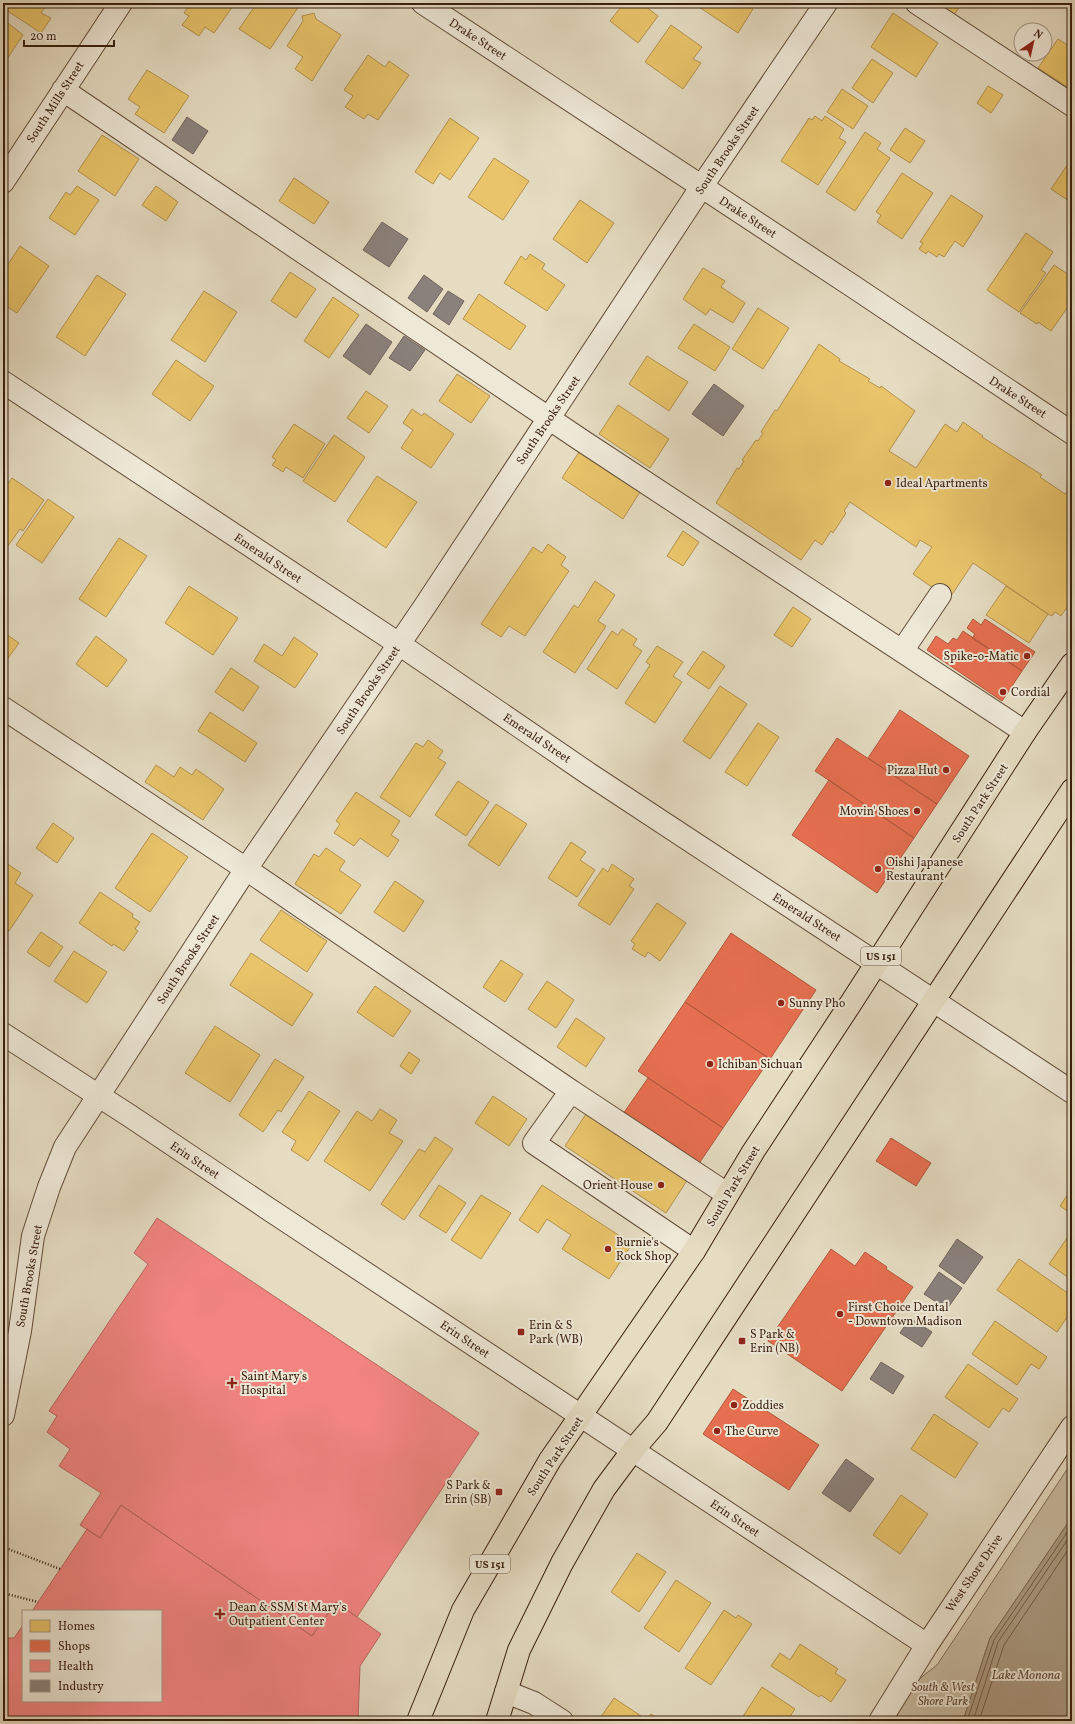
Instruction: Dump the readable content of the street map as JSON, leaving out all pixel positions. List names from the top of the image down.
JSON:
{
  "streets": {
    "main road": ["South Park Street", "US 151"],
    "street": [
      "Drake Street",
      "South Mills Street",
      "South Brooks Street",
      "Emerald Street",
      "Erin Street",
      "West Shore Drive"
    ]
  },
  "crossings": [
    ["Drake Street", "South Brooks Street"],
    ["South Brooks Street", "Emerald Street"],
    ["South Brooks Street", "Erin Street"],
    ["Emerald Street", "South Park Street"],
    ["South Park Street", "Erin Street"],
    ["Erin Street", "West Shore Drive"]
  ],
  "water": ["Lake Monona"],
  "parks": ["South & West Shore Park"],
  "places": {
    "other": [
      "Ideal Apartments",
      "Spike-o-Matic",
      "Cordial",
      "Pizza Hut",
      "Movin' Shoes",
      "Oishi Japanese Restaurant",
      "Sunny Pho",
      "Ichiban Sichuan",
      "Orient House",
      "Burnie's Rock Shop",
      "First Choice Dental - Downtown Madison",
      "Zoddies",
      "The Curve"
    ],
    "transit": ["Erin & S Park (WB)", "S Park & Erin (NB)", "S Park & Erin (SB)"],
    "health": ["Saint Mary's Hospital", "Dean & SSM St Mary's Outpatient Center"]
  },
  "legend": [
    "Homes",
    "Shops",
    "Health",
    "Industry"
  ],
  "scale_bar": "20 m",
  "north": "top right"
}
